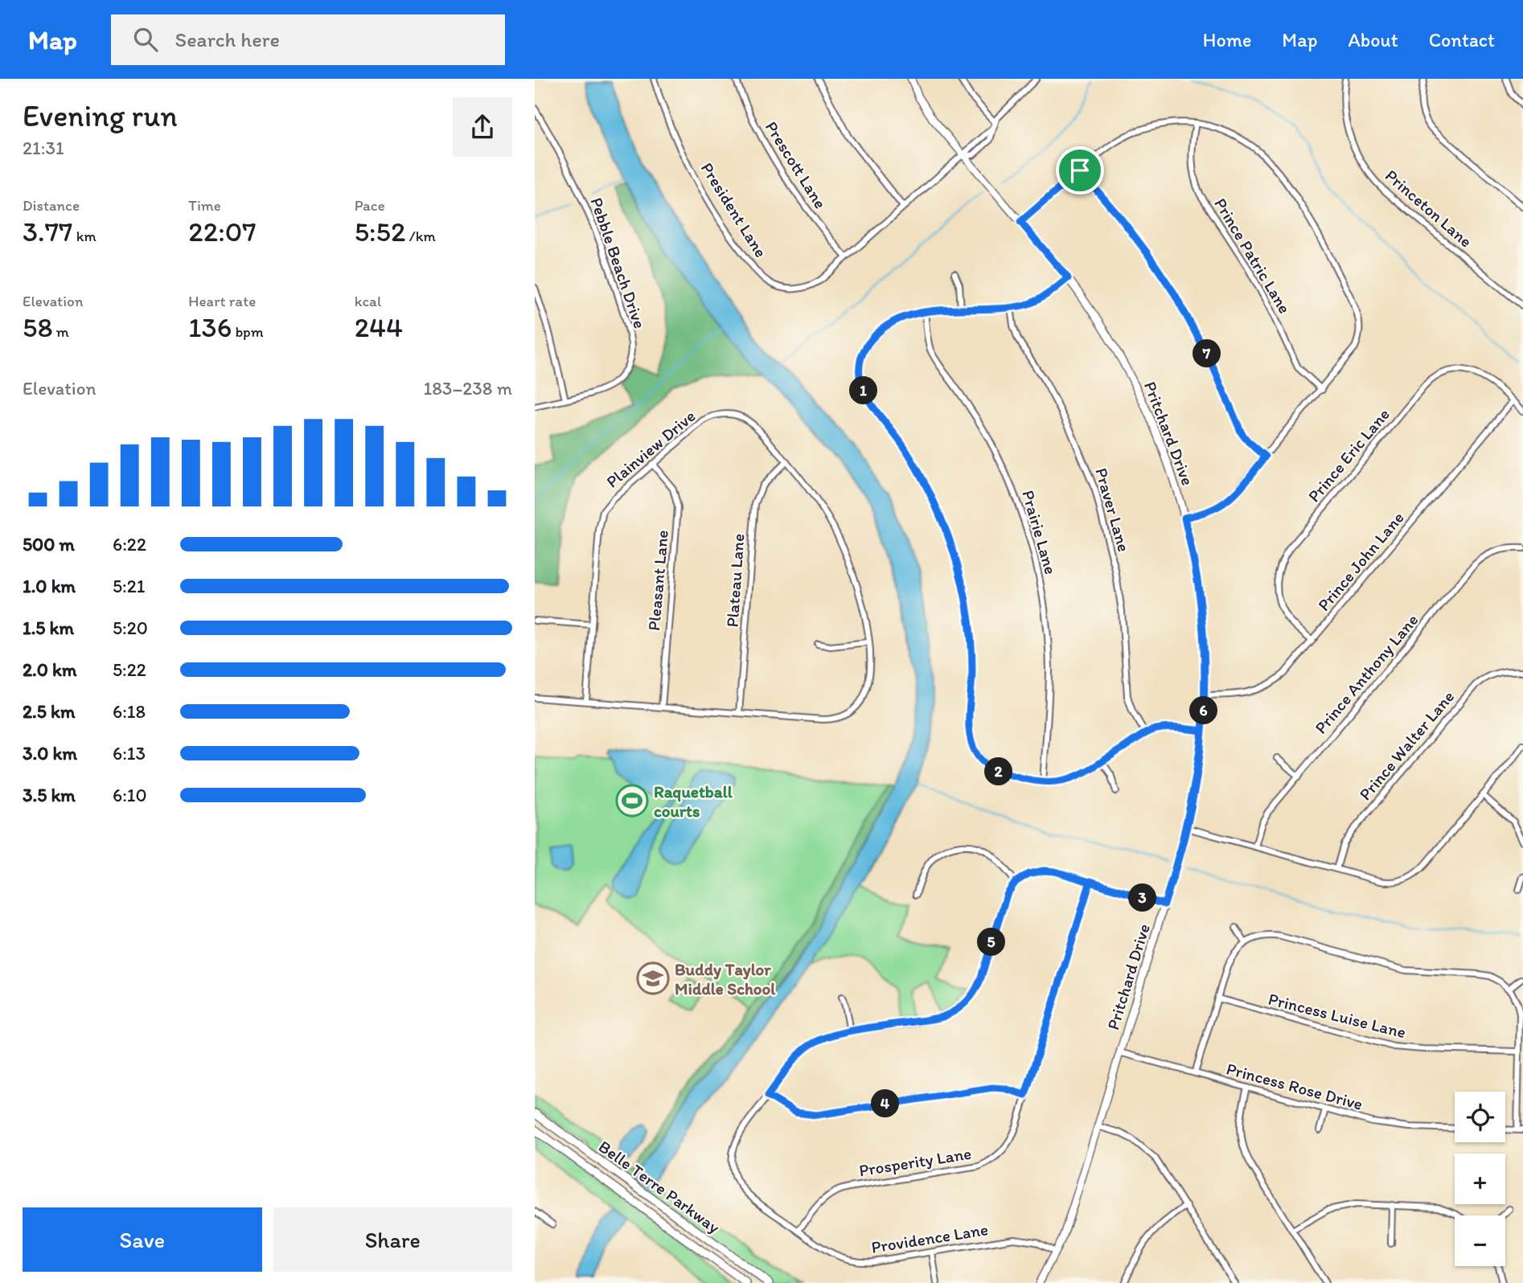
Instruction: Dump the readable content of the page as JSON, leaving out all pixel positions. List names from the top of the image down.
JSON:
{
  "streets": {
    "main road": ["Belle Terre Parkway"],
    "street": [
      "Prescott Lane",
      "Princeton Lane",
      "President Lane",
      "Prince Patric Lane",
      "Pebble Beach Drive",
      "Pritchard Drive",
      "Plainview Drive",
      "Prince Eric Lane",
      "Praver Lane",
      "Prairie Lane",
      "Prince John Lane",
      "Pleasant Lane",
      "Plateau Lane",
      "Prince Anthony Lane",
      "Prince Walter Lane",
      "Princess Luise Lane",
      "Princess Rose Drive",
      "Prosperity Lane",
      "Providence Lane"
    ]
  },
  "crossings": [
    ["Prescott Lane", "President Lane"],
    ["President Lane", "Pritchard Drive"],
    ["Pritchard Drive", "Prince John Lane"],
    ["Pritchard Drive", "Princess Rose Drive"],
    ["Pritchard Drive", "Providence Lane"],
    ["Plainview Drive", "Pleasant Lane"],
    ["Plainview Drive", "Plateau Lane"],
    ["Prince Eric Lane", "Prince John Lane"],
    ["Prosperity Lane", "Providence Lane"]
  ],
  "places": {
    "sports": ["Raquetball courts"],
    "school or university": ["Buddy Taylor Middle School"]
  },
  "page": {
    "header": "Map",
    "search": "Search here",
    "nav": [
      "Home",
      "Map",
      "About",
      "Contact"
    ],
    "heading": ["Evening run", "21:31"],
    "stats": [
      ["Distance", "3.77 km"],
      ["Time", "22:07"],
      ["Pace", "5:52 /km"],
      ["Elevation", "58 m"],
      ["Heart rate", "136 bpm"],
      ["kcal", "244"]
    ],
    "pins": [
      "7",
      "1",
      "6",
      "2",
      "3",
      "5",
      "4"
    ],
    "chart": ["Elevation", "183–238 m"],
    "list": [
      {
        "name": "500 m",
        "note": "6:22"
      },
      {
        "name": "1.0 km",
        "note": "5:21"
      },
      {
        "name": "1.5 km",
        "note": "5:20"
      },
      {
        "name": "2.0 km",
        "note": "5:22"
      },
      {
        "name": "2.5 km",
        "note": "6:18"
      },
      {
        "name": "3.0 km",
        "note": "6:13"
      },
      {
        "name": "3.5 km",
        "note": "6:10"
      }
    ],
    "map_buttons": ["+", "−"],
    "buttons": ["Save", "Share"]
  }
}
